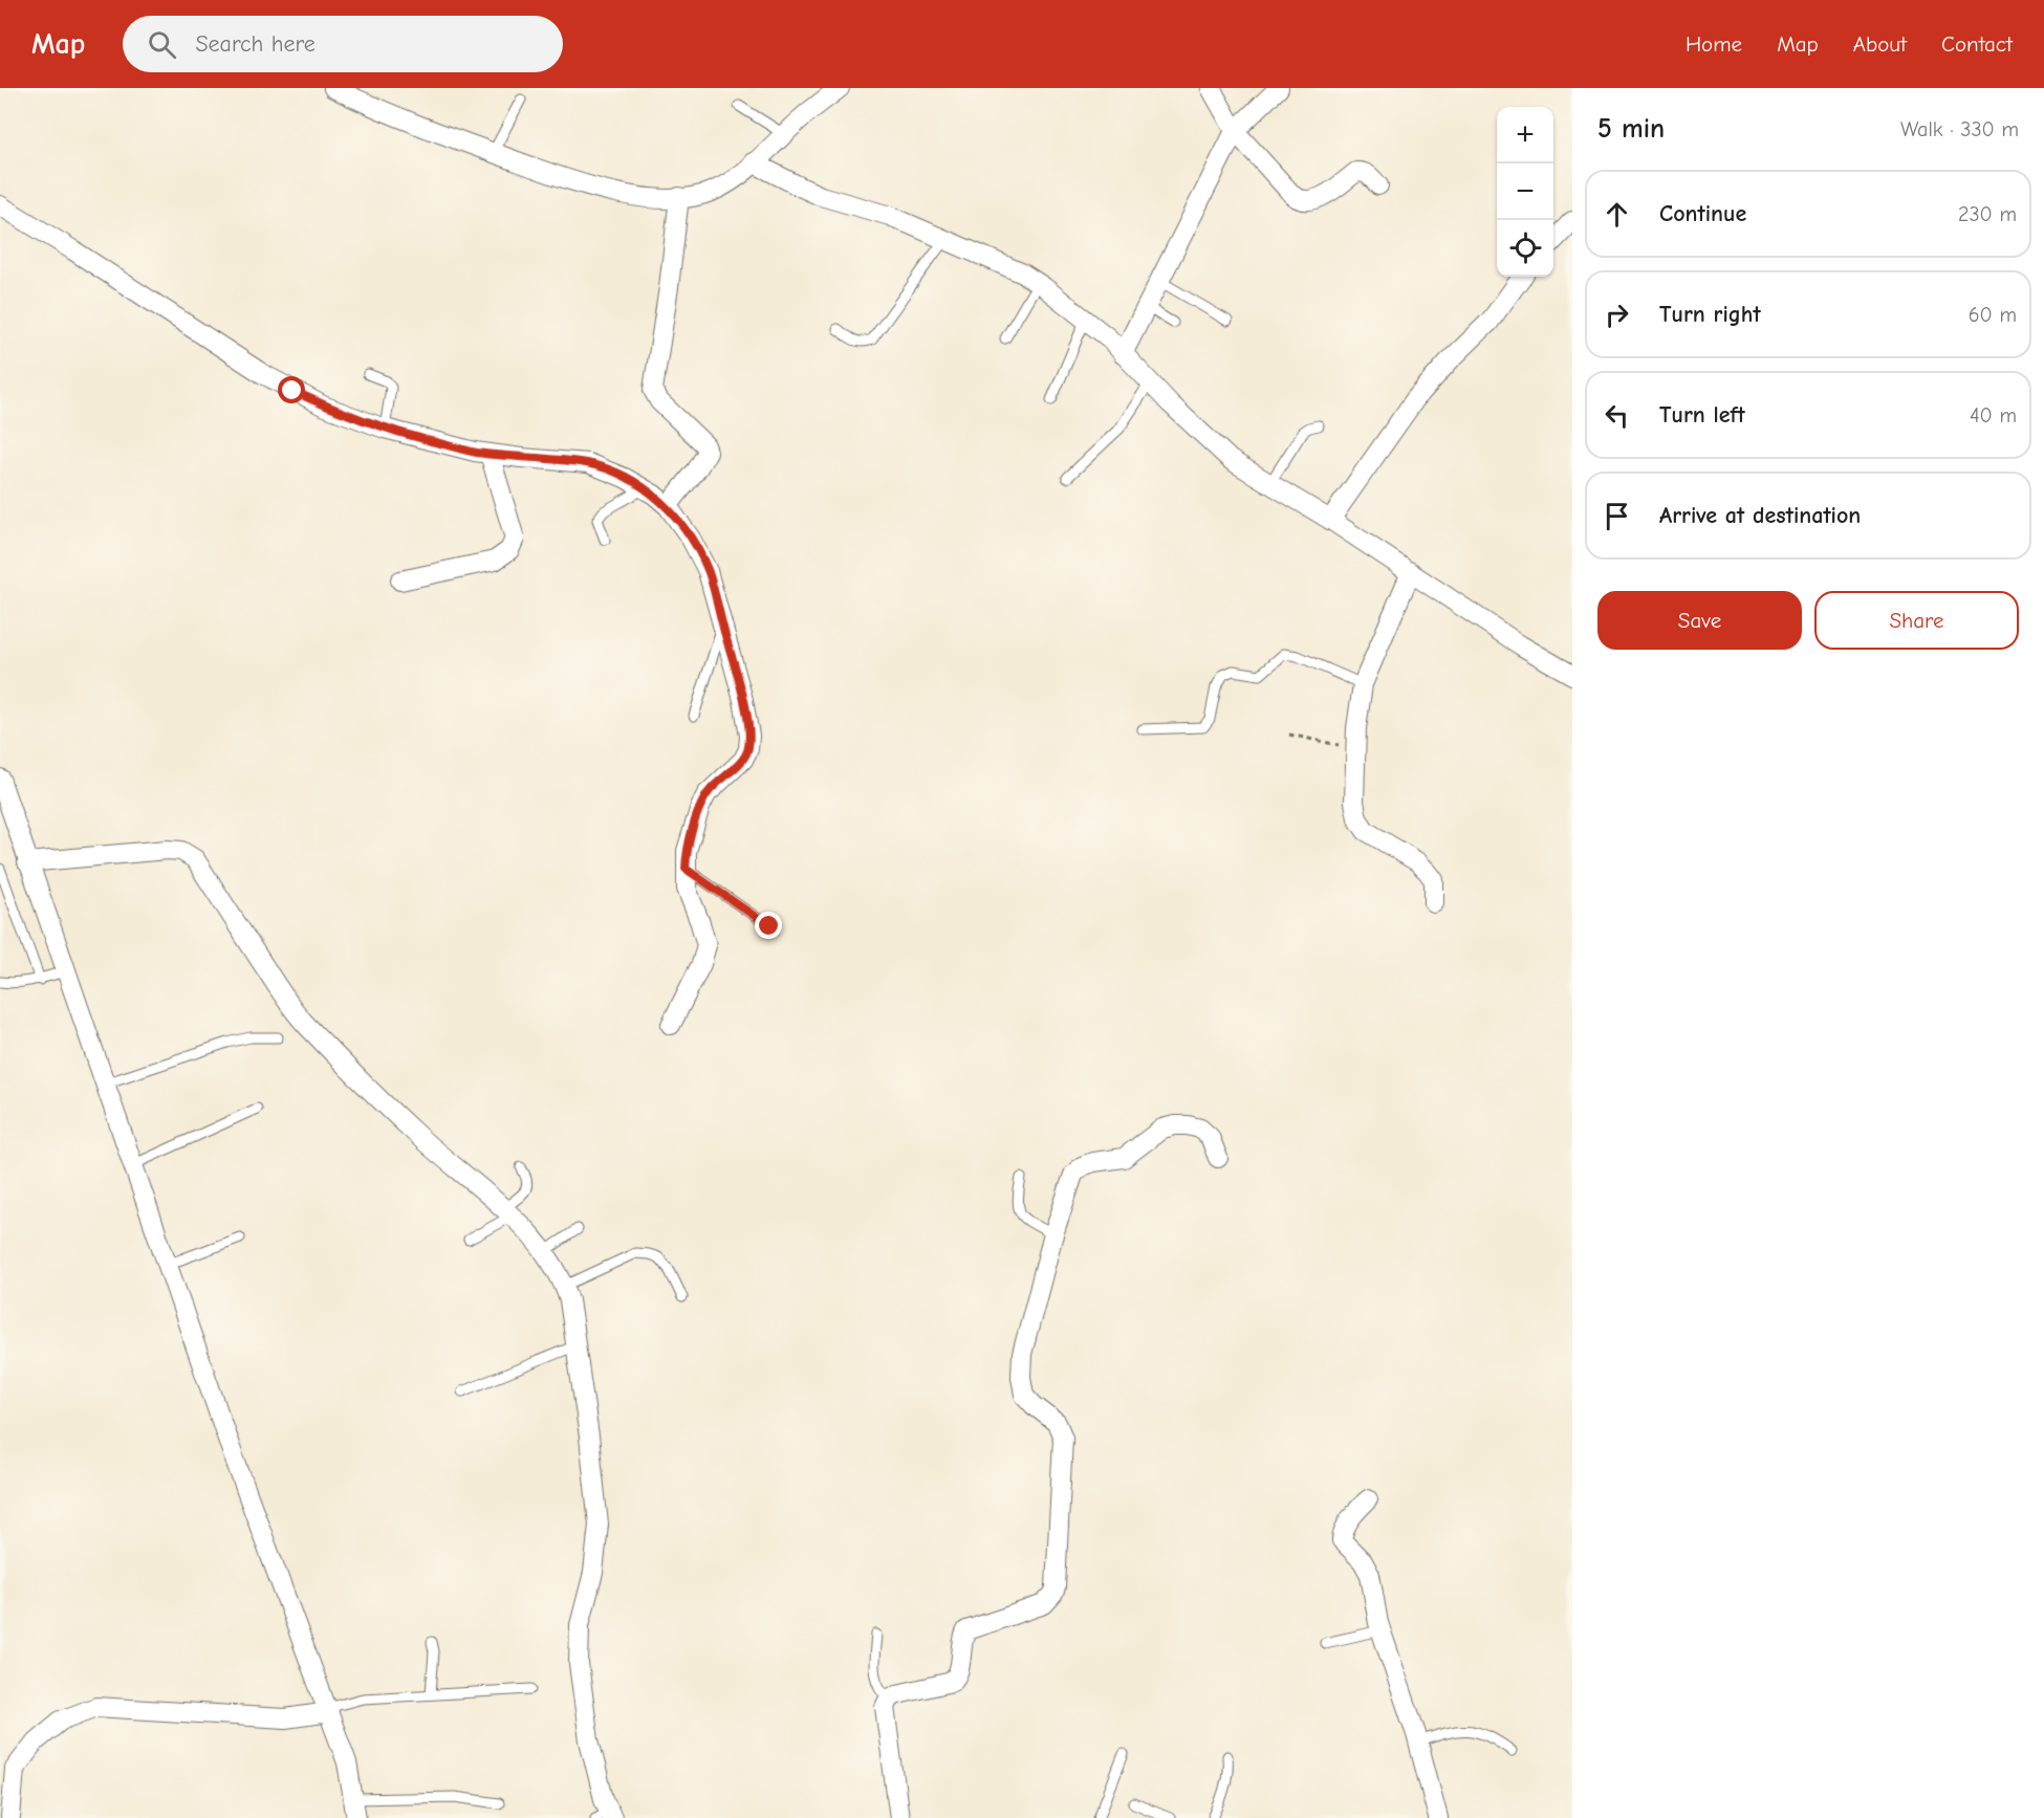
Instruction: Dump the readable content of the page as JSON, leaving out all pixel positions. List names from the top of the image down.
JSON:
{
  "page": {
    "header": "Map",
    "search": "Search here",
    "nav": [
      "Home",
      "Map",
      "About",
      "Contact"
    ],
    "heading": ["5 min", "Walk · 330 m"],
    "map_buttons": ["+", "−"],
    "list": [
      ["Continue", "230 m"],
      ["Turn right", "60 m"],
      ["Turn left", "40 m"],
      "Arrive at destination"
    ],
    "buttons": ["Save", "Share"]
  }
}
